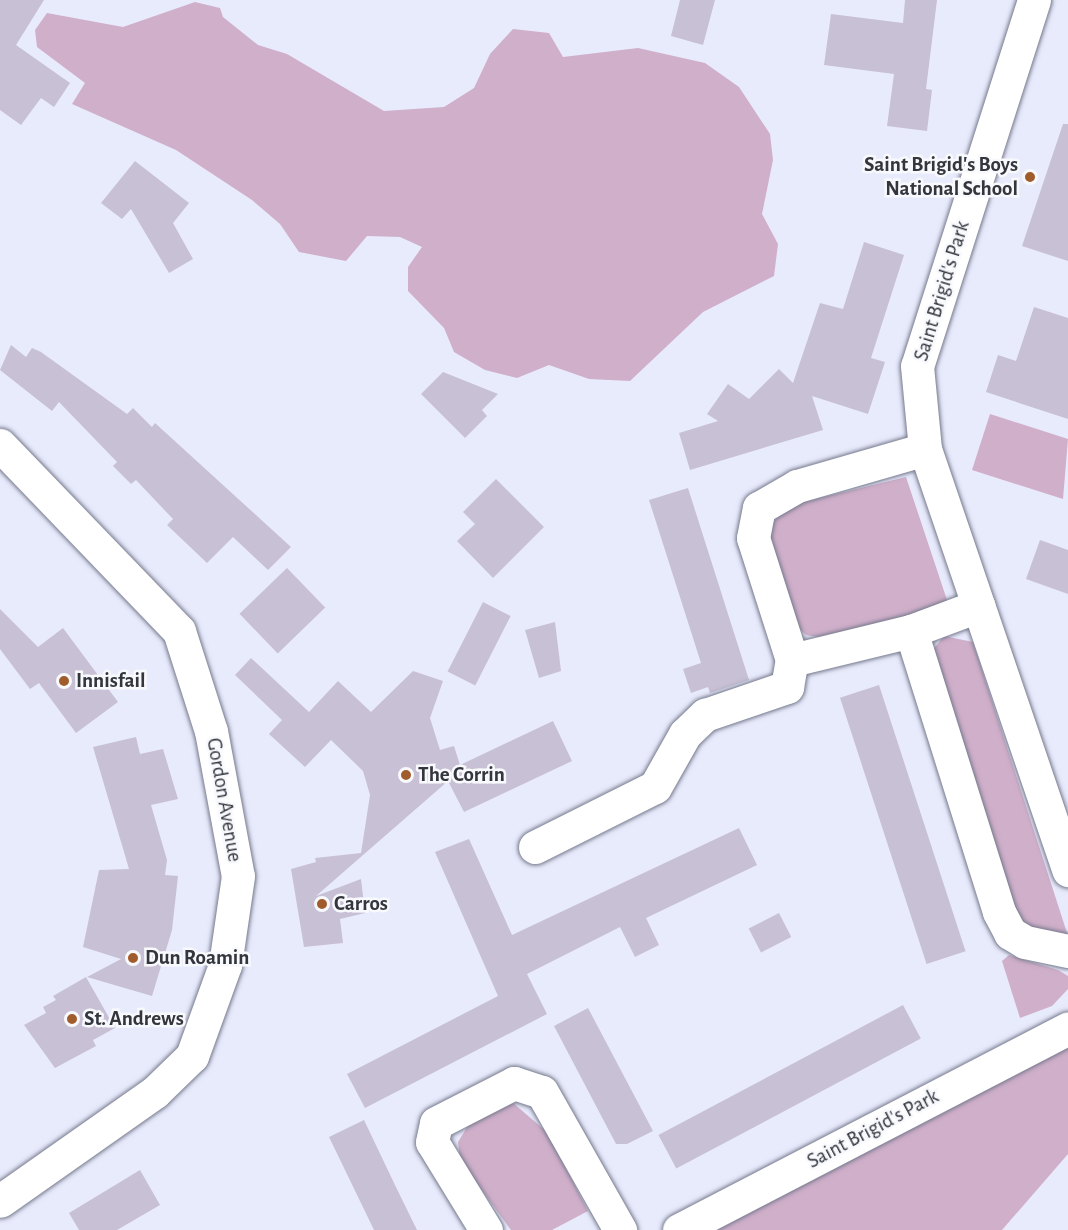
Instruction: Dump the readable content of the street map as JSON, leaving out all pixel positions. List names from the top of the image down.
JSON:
{
  "streets": {
    "street": ["Saint Brigid's Park", "Gordon Avenue"]
  },
  "places": [
    "Saint Brigid's Boys National School",
    "Innisfail",
    "The Corrin",
    "Carros",
    "Dun Roamin",
    "St. Andrews"
  ]
}
